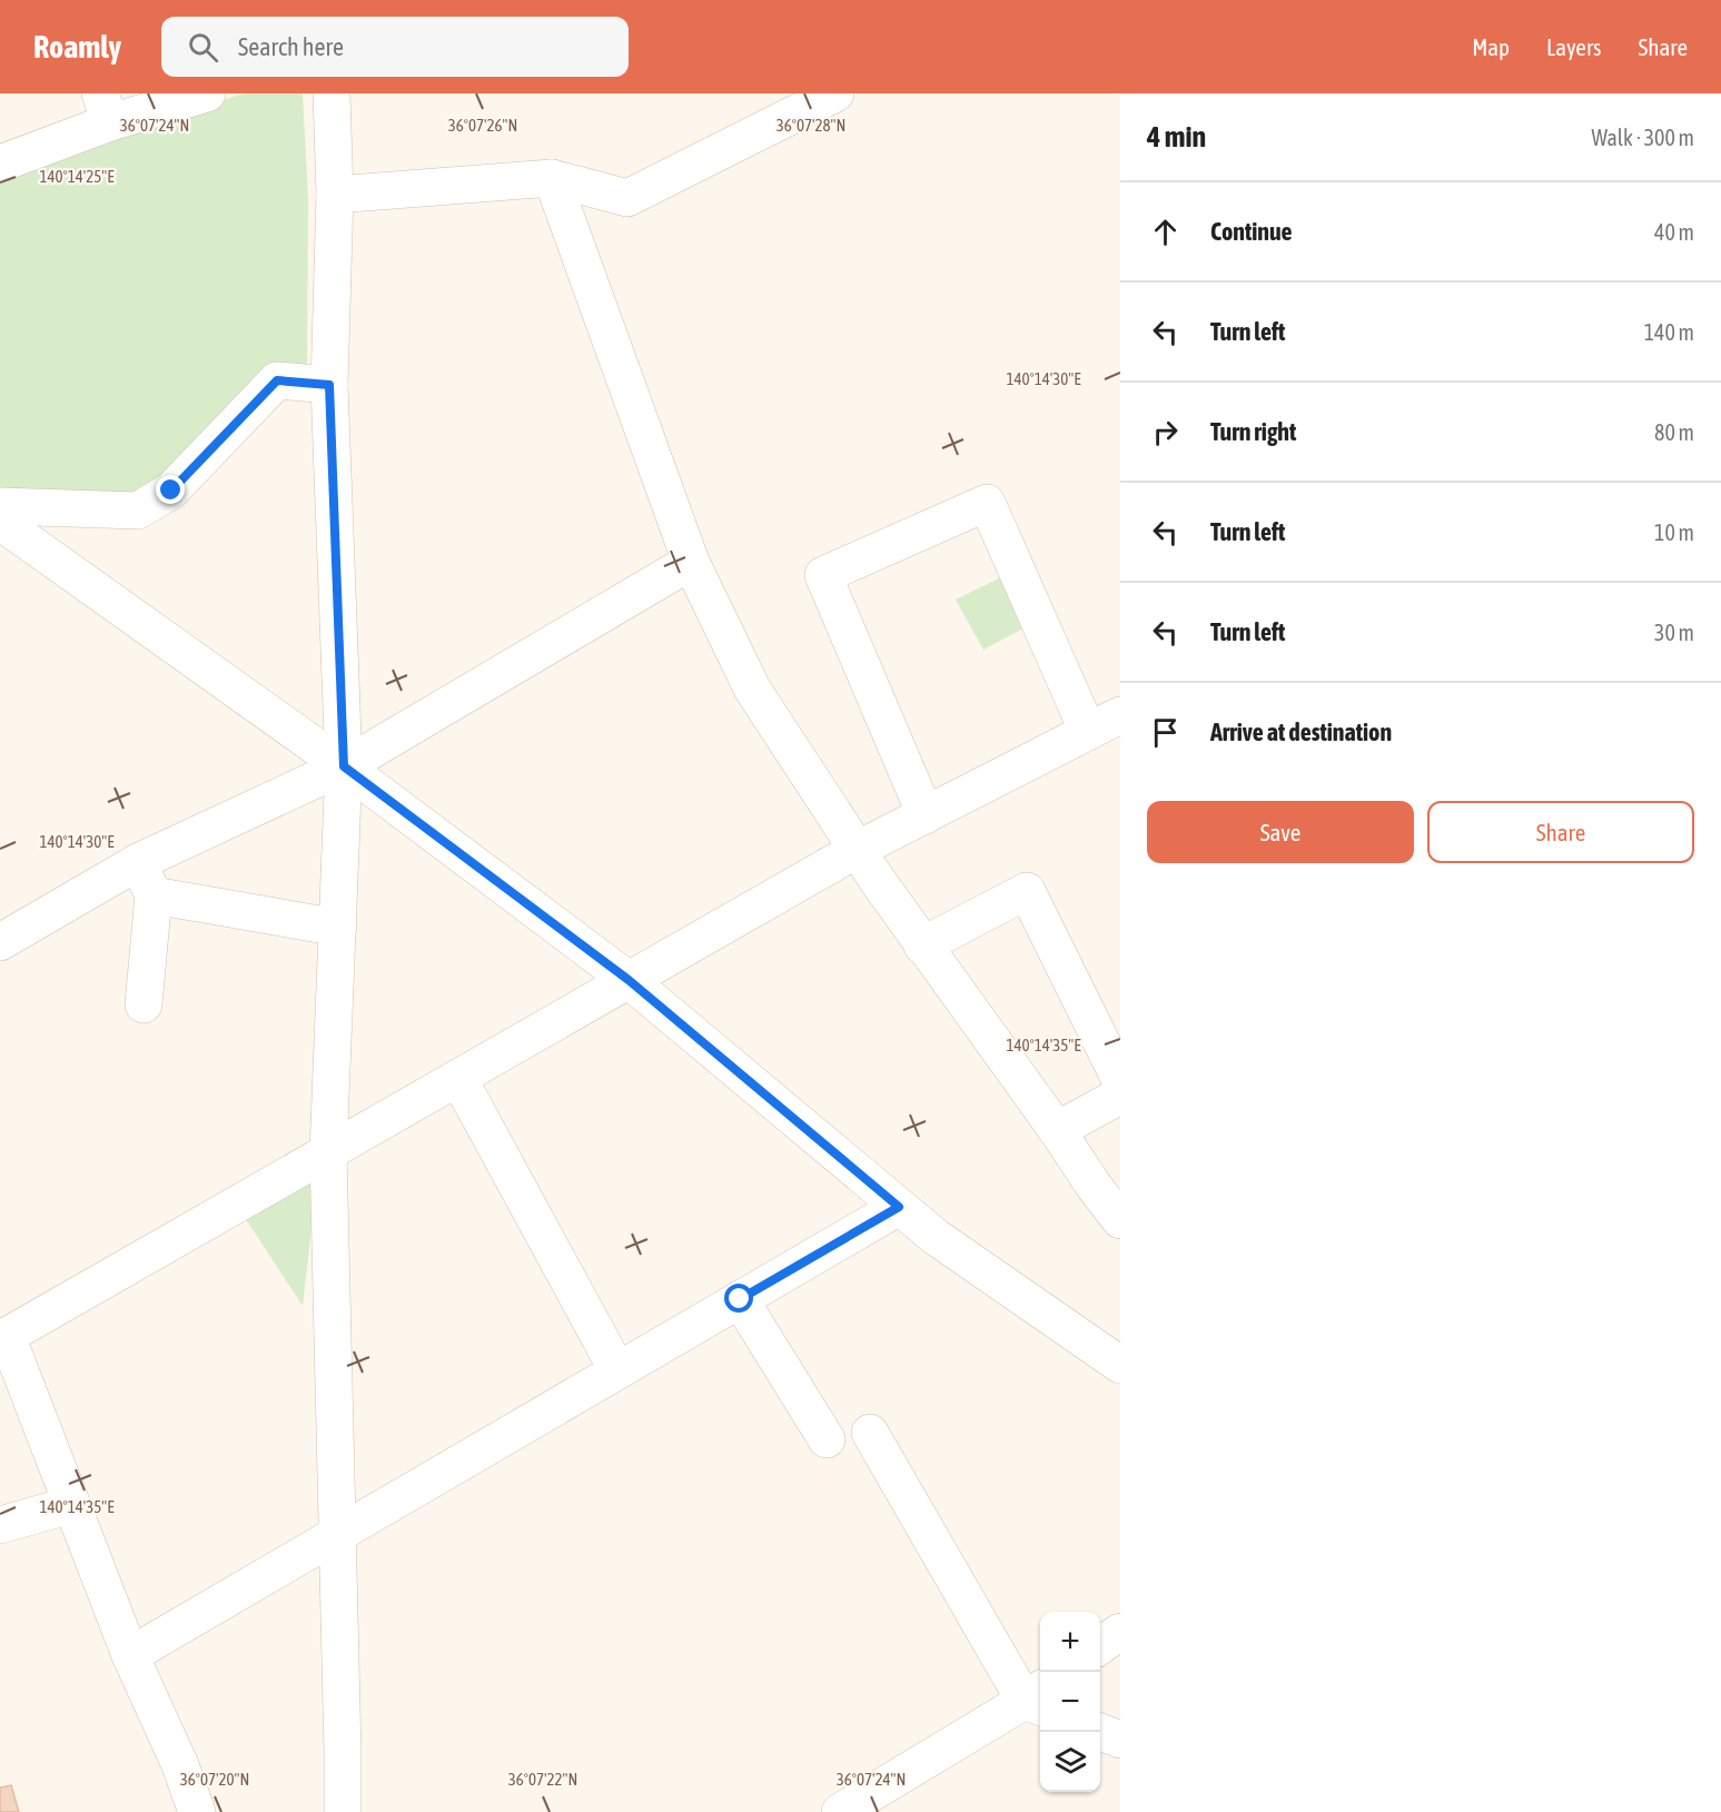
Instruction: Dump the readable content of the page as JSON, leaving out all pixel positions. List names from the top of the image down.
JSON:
{
  "page": {
    "header": "Roamly",
    "search": "Search here",
    "nav": ["Map", "Layers", "Share"],
    "heading": ["4 min", "Walk · 300 m"],
    "list": [
      ["Continue", "40 m"],
      ["Turn left", "140 m"],
      ["Turn right", "80 m"],
      ["Turn left", "10 m"],
      ["Turn left", "30 m"],
      "Arrive at destination"
    ],
    "buttons": ["Save", "Share"],
    "map_buttons": ["+", "−"]
  },
  "coordinates": [
    "36°07'26\"N",
    "36°07'28\"N",
    "36°07'24\"N",
    "140°14'25\"E",
    "140°14'30\"E",
    "140°14'35\"E",
    "36°07'20\"N",
    "36°07'22\"N"
  ]
}
